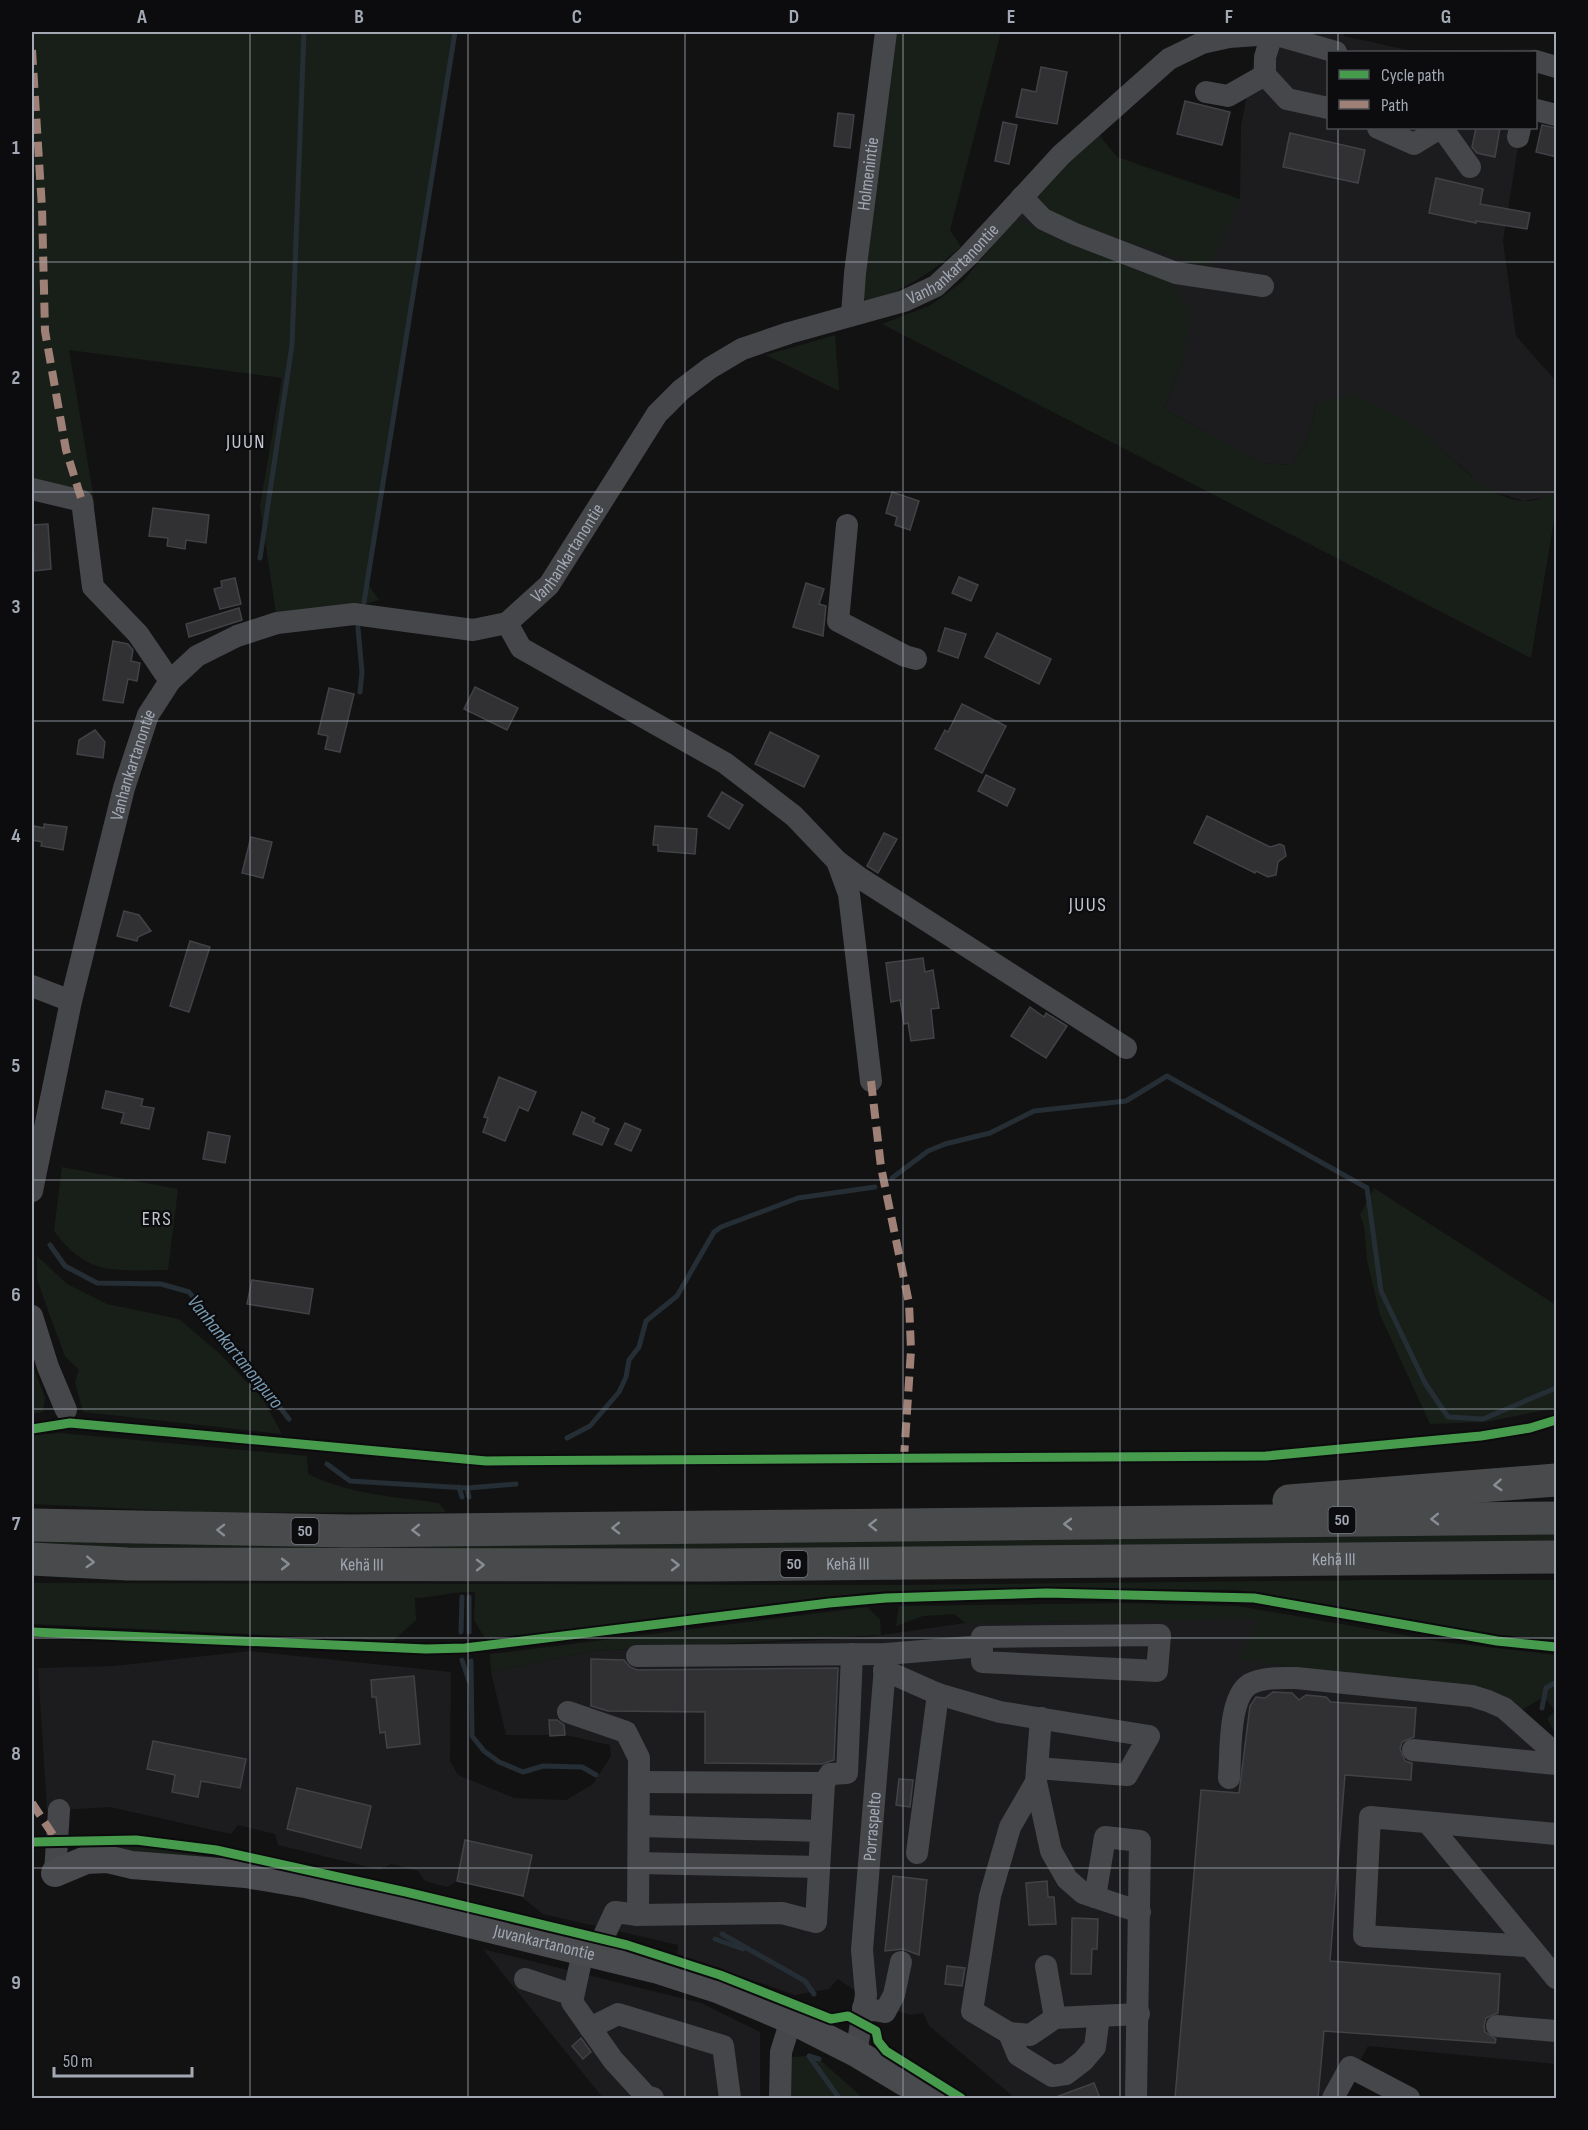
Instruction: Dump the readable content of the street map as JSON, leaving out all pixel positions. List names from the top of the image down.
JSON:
{
  "streets": {
    "highway": ["50", "Kehä III"],
    "main road": ["Juvankartanontie"],
    "street": ["Holmenintie", "Vanhankartanontie", "Porraspelto"]
  },
  "crossings": [
    ["Holmenintie", "Vanhankartanontie"],
    ["Porraspelto", "Juvankartanontie"]
  ],
  "districts": ["JUUN", "JUUS", "ERS"],
  "water": ["Vanhankartanonpuro"],
  "legend": ["Cycle path", "Path"],
  "scale_bar": "50 m",
  "grid": {
    "columns": [
      "A",
      "B",
      "C",
      "D",
      "E",
      "F",
      "G"
    ],
    "rows": [
      "1",
      "2",
      "3",
      "4",
      "5",
      "6",
      "7",
      "8",
      "9"
    ]
  }
}
